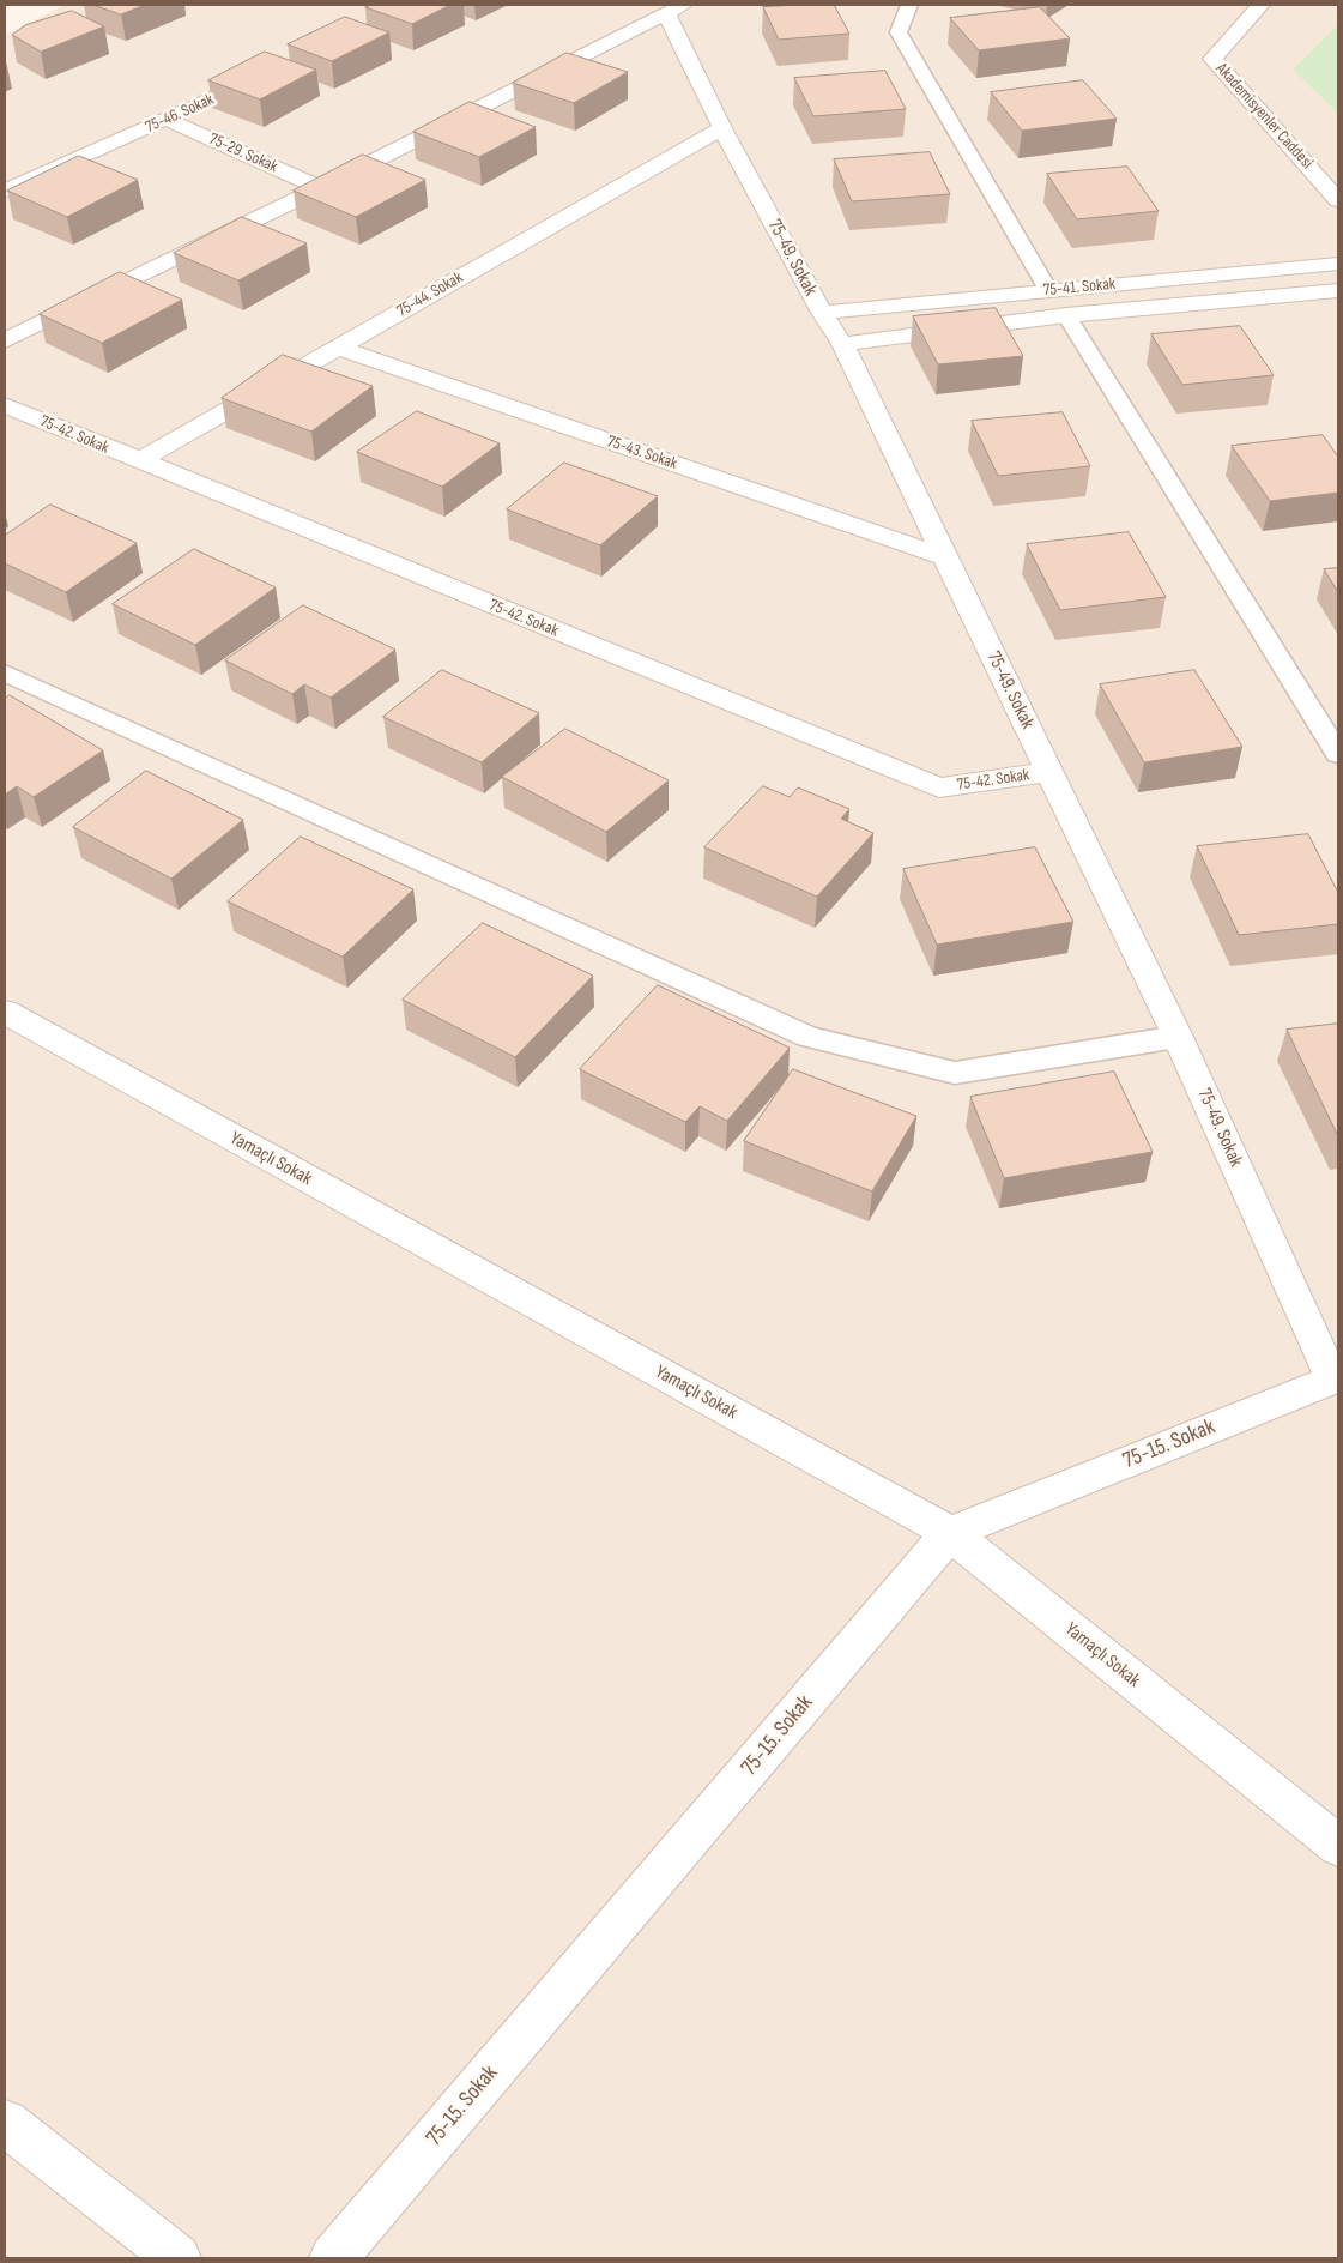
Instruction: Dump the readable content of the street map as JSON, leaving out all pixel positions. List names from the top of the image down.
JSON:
{
  "streets": {
    "street": [
      "75-46. Sokak",
      "Akademisyenler Caddesi",
      "75-29. Sokak",
      "75-49. Sokak",
      "75-41. Sokak",
      "75-44. Sokak",
      "75-42. Sokak",
      "75-43. Sokak",
      "Yamaçlı Sokak",
      "75-15. Sokak"
    ]
  },
  "crossings": [
    ["75-46. Sokak", "75-29. Sokak"],
    ["75-49. Sokak", "75-41. Sokak"],
    ["75-49. Sokak", "75-44. Sokak"],
    ["75-49. Sokak", "75-42. Sokak"],
    ["75-49. Sokak", "75-43. Sokak"],
    ["75-49. Sokak", "75-15. Sokak"],
    ["75-44. Sokak", "75-42. Sokak"],
    ["75-44. Sokak", "75-43. Sokak"],
    ["Yamaçlı Sokak", "75-15. Sokak"]
  ]
}
